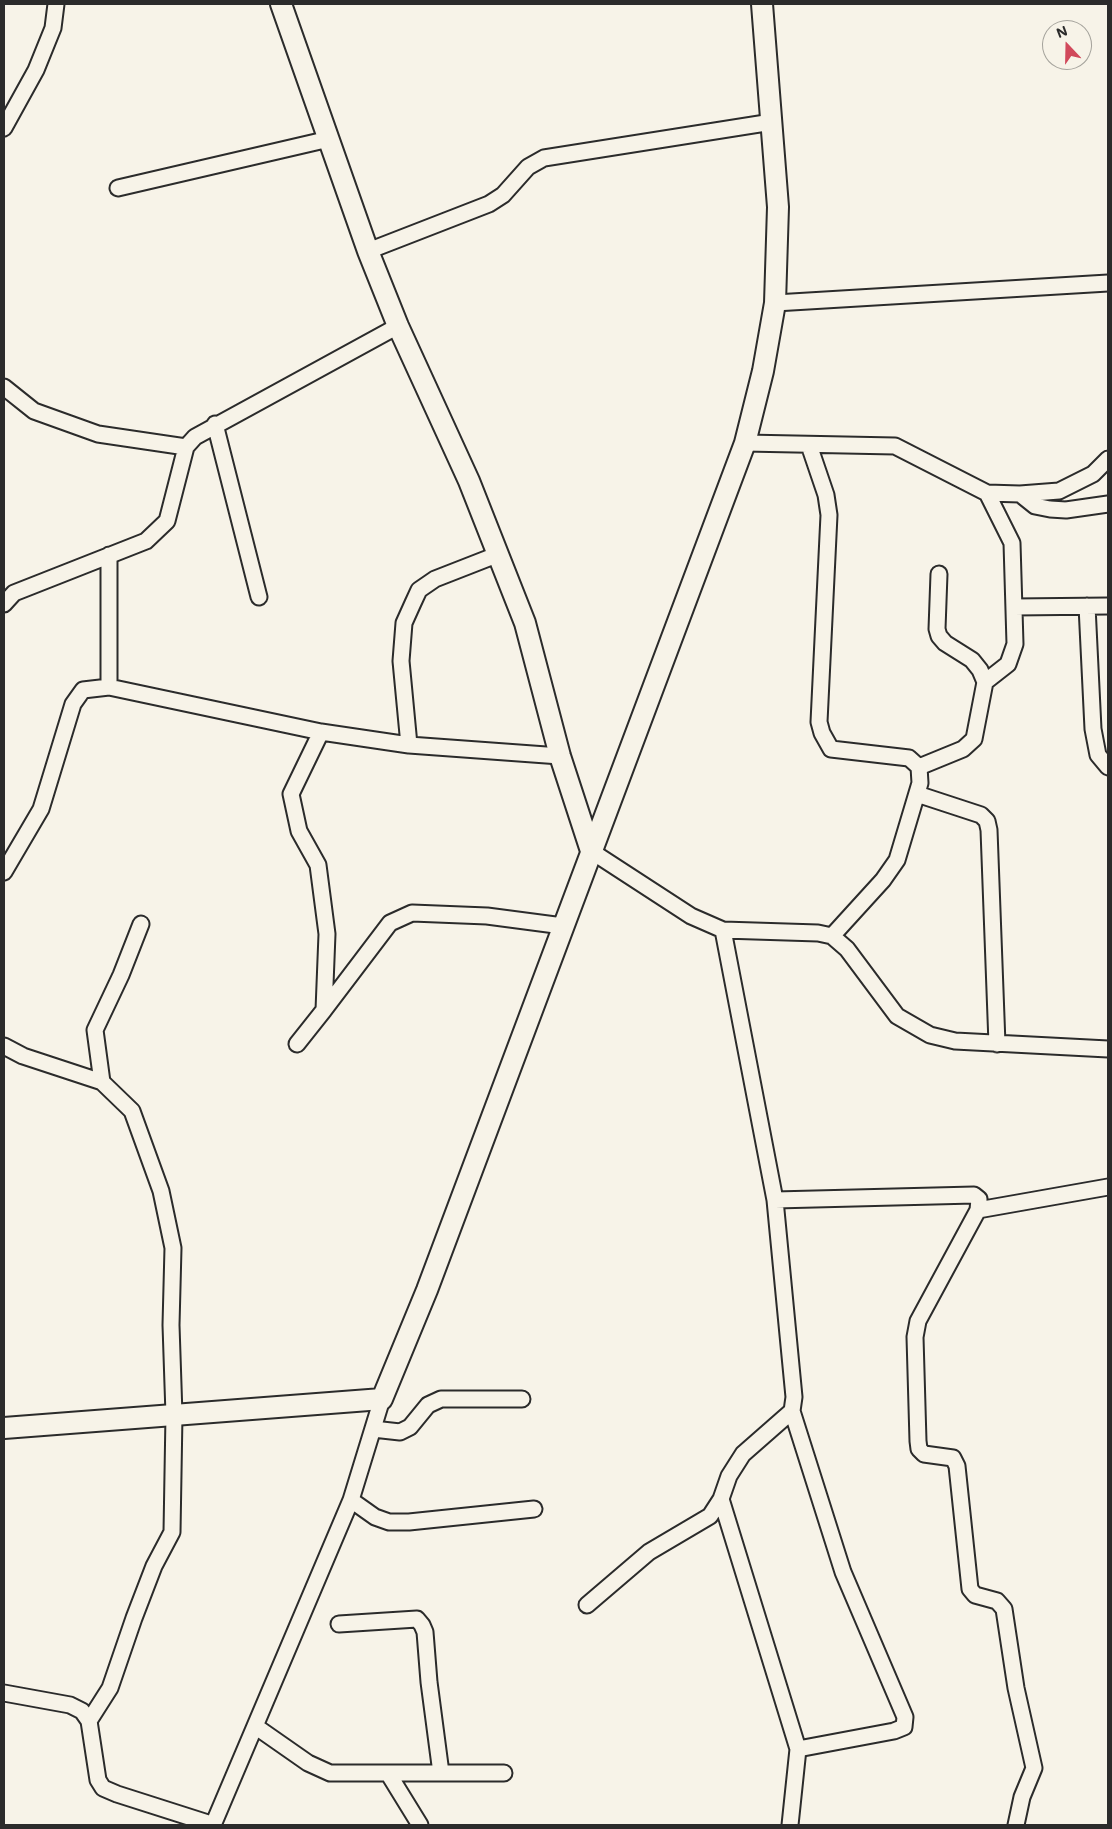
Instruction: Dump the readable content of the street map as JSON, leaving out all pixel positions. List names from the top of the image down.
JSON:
{
  "north": "top"
}
